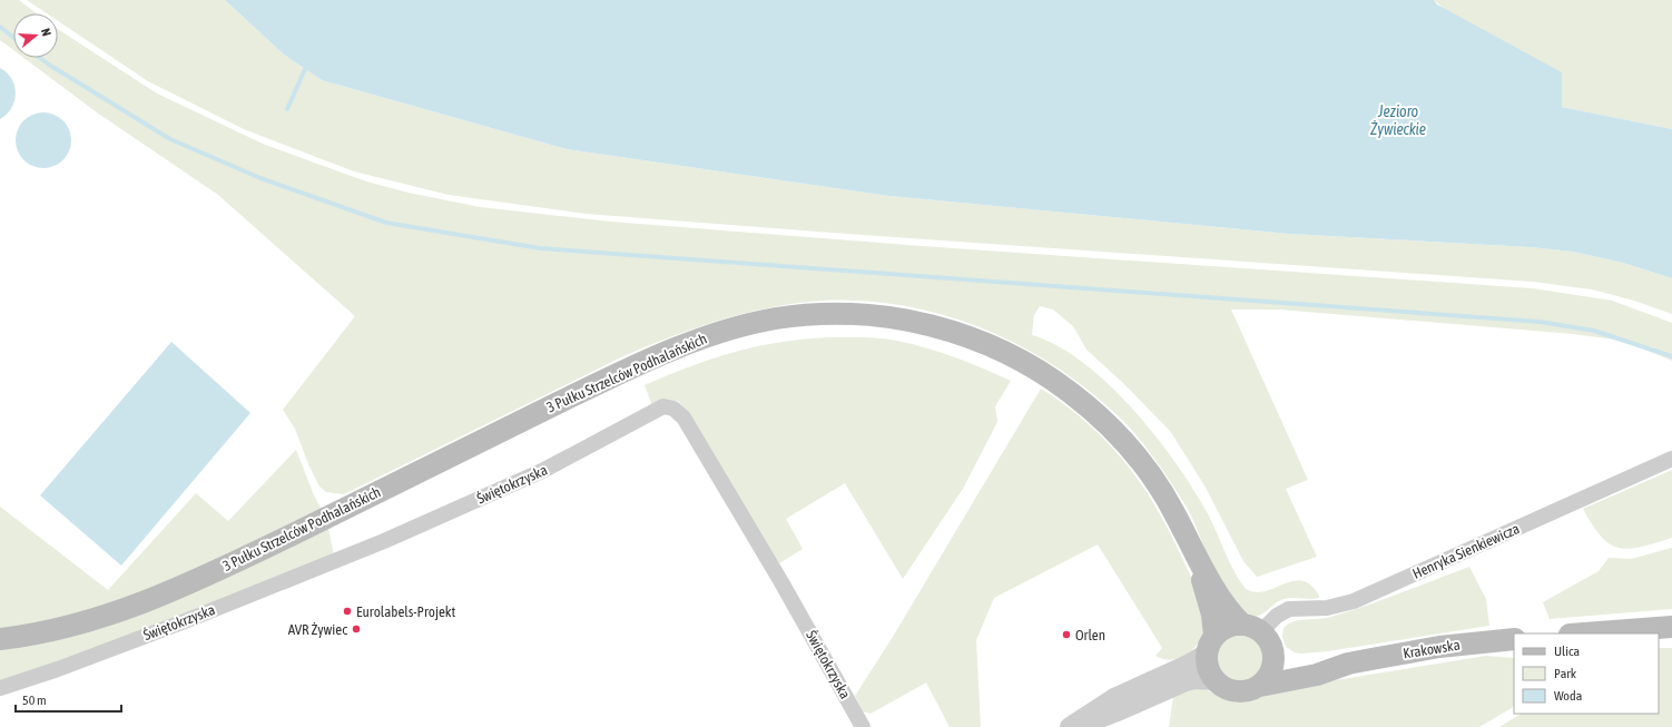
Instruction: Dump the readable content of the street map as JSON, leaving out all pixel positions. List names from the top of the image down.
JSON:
{
  "streets": {
    "main road": ["3 Pułku Strzelców Podhalańskich", "Krakowska"],
    "street": ["Świętokrzyska", "Henryka Sienkiewicza"]
  },
  "crossings": [
    ["Henryka Sienkiewicza", "Krakowska"]
  ],
  "water": ["Jezioro Żywieckie"],
  "places": ["Eurolabels-Projekt", "AVR Żywiec", "Orlen"],
  "legend": ["Ulica", "Park", "Woda"],
  "scale_bar": "50 m",
  "north": "right"
}
